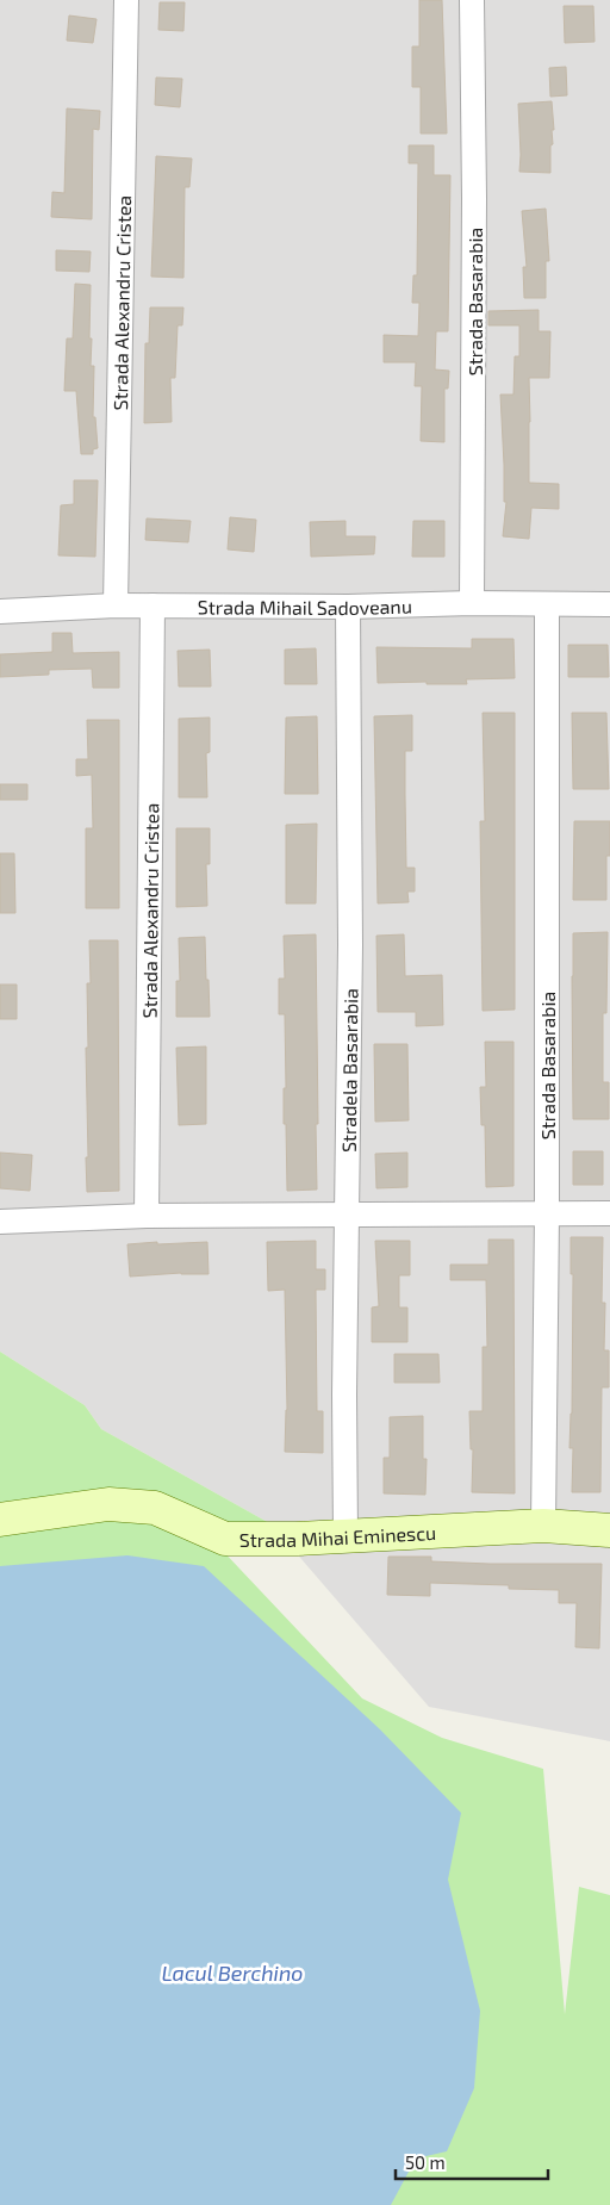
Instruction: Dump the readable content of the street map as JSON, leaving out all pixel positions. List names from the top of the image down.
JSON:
{
  "streets": {
    "street": [
      "Strada Basarabia",
      "Strada Alexandru Cristea",
      "Strada Mihail Sadoveanu",
      "Stradela Basarabia",
      "Strada Mihai Eminescu"
    ]
  },
  "crossings": [
    ["Strada Basarabia", "Strada Mihail Sadoveanu"],
    ["Strada Basarabia", "Strada Mihai Eminescu"],
    ["Strada Alexandru Cristea", "Strada Mihail Sadoveanu"],
    ["Strada Mihail Sadoveanu", "Stradela Basarabia"],
    ["Stradela Basarabia", "Strada Mihai Eminescu"]
  ],
  "water": ["Lacul Berchino"],
  "scale_bar": "50 m"
}
